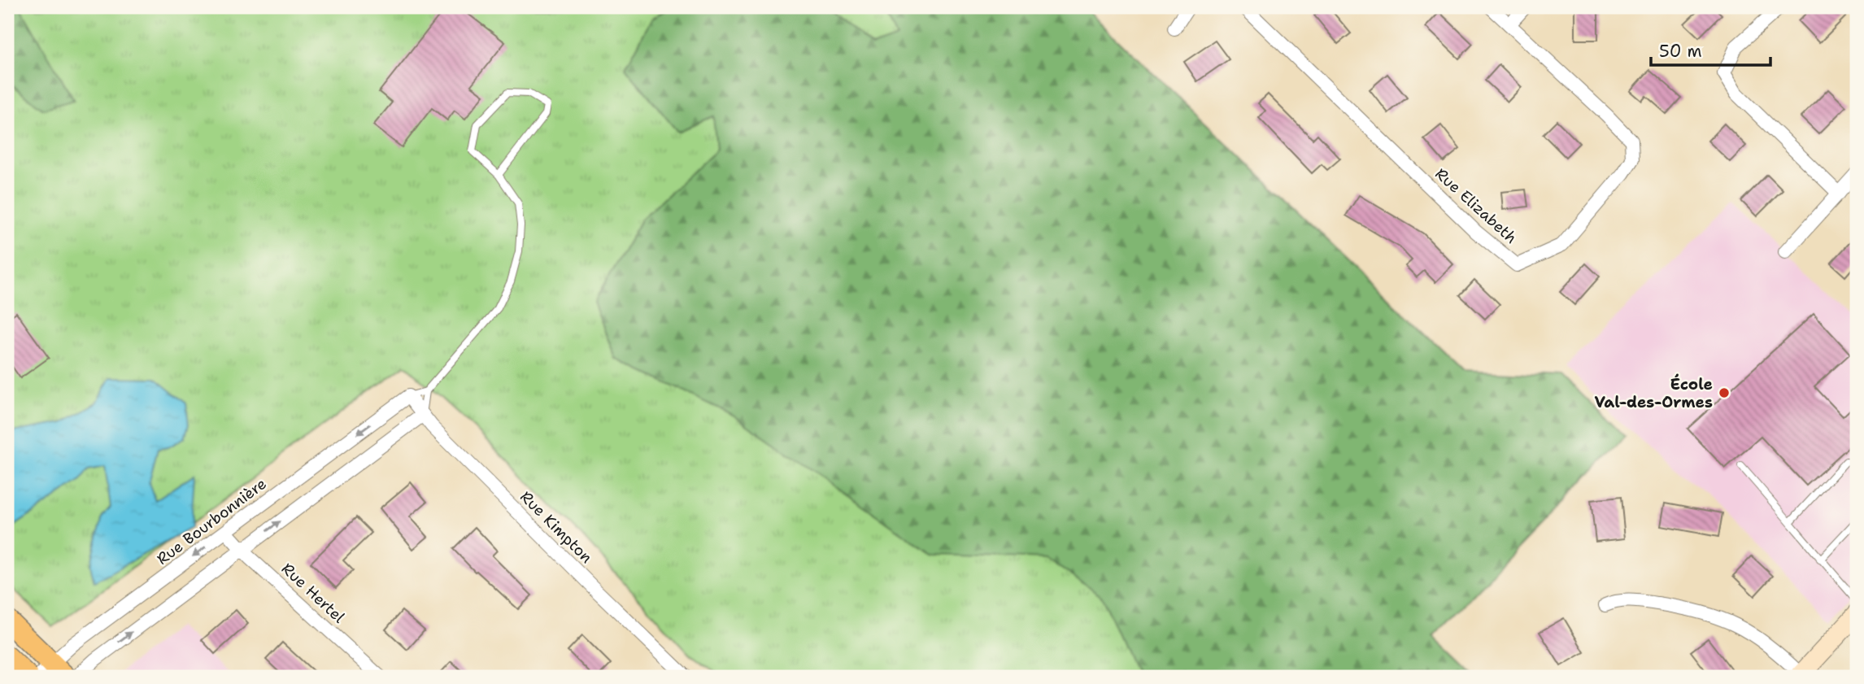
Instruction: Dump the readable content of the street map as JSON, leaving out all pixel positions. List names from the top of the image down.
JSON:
{
  "streets": {
    "street": [
      "Rue Elizabeth",
      "Rue Bourbonnière",
      "Rue Kimpton",
      "Rue Hertel"
    ]
  },
  "crossings": [
    ["Rue Bourbonnière", "Rue Kimpton"],
    ["Rue Bourbonnière", "Rue Hertel"]
  ],
  "places": ["École Val-des-Ormes"],
  "scale_bar": "50 m"
}
